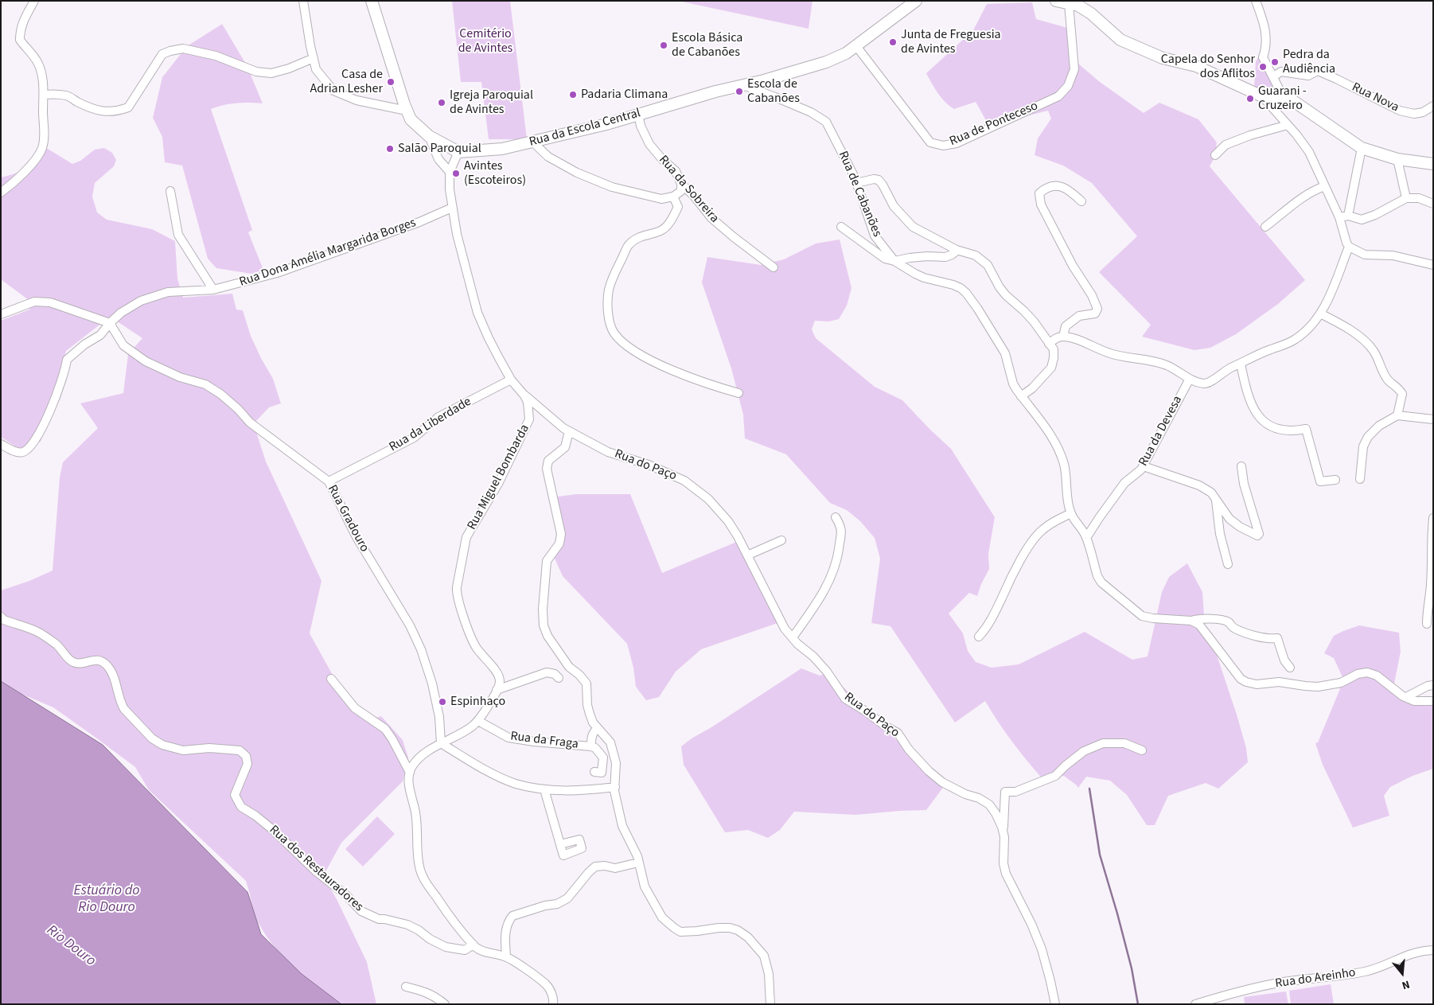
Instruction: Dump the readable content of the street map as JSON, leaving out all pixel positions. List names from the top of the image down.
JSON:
{
  "streets": {
    "street": [
      "Rua Nova",
      "Rua de Ponteceso",
      "Rua da Escola Central",
      "Rua da Sobreira",
      "Rua de Cabanões",
      "Rua Dona Amélia Margarida Borges",
      "Rua da Liberdade",
      "Rua da Devesa",
      "Rua do Paço",
      "Rua Miguel Bombarda",
      "Rua Gradouro",
      "Rua da Fraga",
      "Rua dos Restauradores",
      "Rua do Areinho"
    ]
  },
  "crossings": [
    ["Rua de Ponteceso", "Rua da Escola Central"],
    ["Rua da Escola Central", "Rua da Sobreira"],
    ["Rua da Escola Central", "Rua de Cabanões"],
    ["Rua da Escola Central", "Rua Miguel Bombarda"],
    ["Rua de Cabanões", "Rua da Devesa"],
    ["Rua Dona Amélia Margarida Borges", "Rua Miguel Bombarda"],
    ["Rua Dona Amélia Margarida Borges", "Rua Gradouro"],
    ["Rua da Liberdade", "Rua Miguel Bombarda"],
    ["Rua da Liberdade", "Rua Gradouro"],
    ["Rua do Paço", "Rua Miguel Bombarda"]
  ],
  "water": ["Estuário do Rio Douro", "Rio Douro"],
  "parks": ["Cemitério de Avintes"],
  "places": [
    "Junta de Freguesia de Avintes",
    "Escola Básica de Cabanões",
    "Pedra da Audiência",
    "Capela do Senhor dos Aflitos",
    "Casa de Adrian Lesher",
    "Escola de Cabanões",
    "Padaria Climana",
    "Guarani - Cruzeiro",
    "Igreja Paroquial de Avintes",
    "Salão Paroquial",
    "Avintes (Escoteiros)",
    "Espinhaço"
  ],
  "north": "bottom"
}
